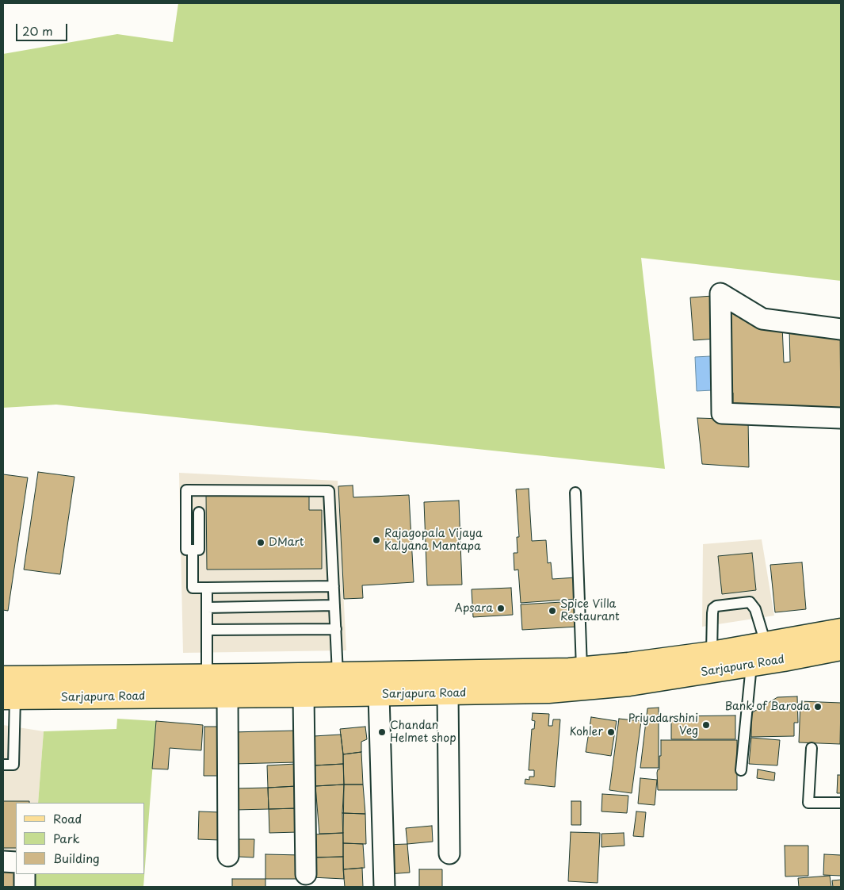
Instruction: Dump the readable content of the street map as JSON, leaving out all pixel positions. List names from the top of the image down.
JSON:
{
  "streets": {
    "main road": ["Sarjapura Road"]
  },
  "places": [
    "Rajagopala Vijaya Kalyana Mantapa",
    "DMart",
    "Apsara",
    "Spice Villa Restaurant",
    "Bank of Baroda",
    "Priyadarshini Veg",
    "Chandan Helmet shop",
    "Kohler"
  ],
  "legend": ["Road", "Park", "Building"],
  "scale_bar": "20 m"
}
